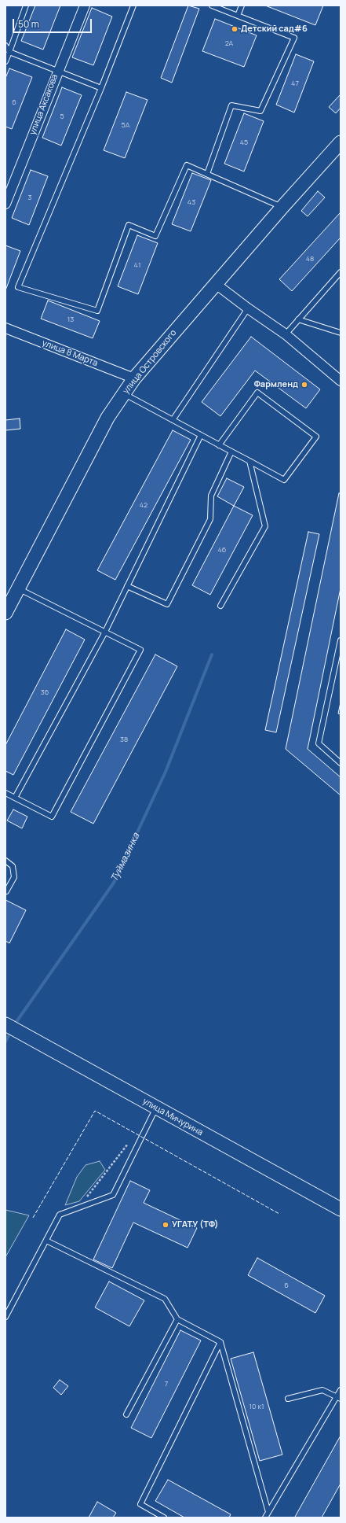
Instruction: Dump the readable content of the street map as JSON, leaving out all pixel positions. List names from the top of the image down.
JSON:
{
  "streets": {
    "main road": ["улица Островского", "улица Мичурина"],
    "street": ["улица Аксакова", "улица 8 Марта"]
  },
  "crossings": [
    ["улица 8 Марта", "улица Островского"]
  ],
  "water": ["Туймазинка"],
  "places": ["Детский сад#6", "Фармленд", "УГАТУ (ТФ)"],
  "house_numbers": [
    "2А",
    "47",
    "6",
    "5",
    "5А",
    "45",
    "3",
    "43",
    "48",
    "41",
    "13",
    "42",
    "46",
    "36",
    "38",
    "6",
    "7",
    "10 к1"
  ],
  "scale_bar": "50 m"
}
